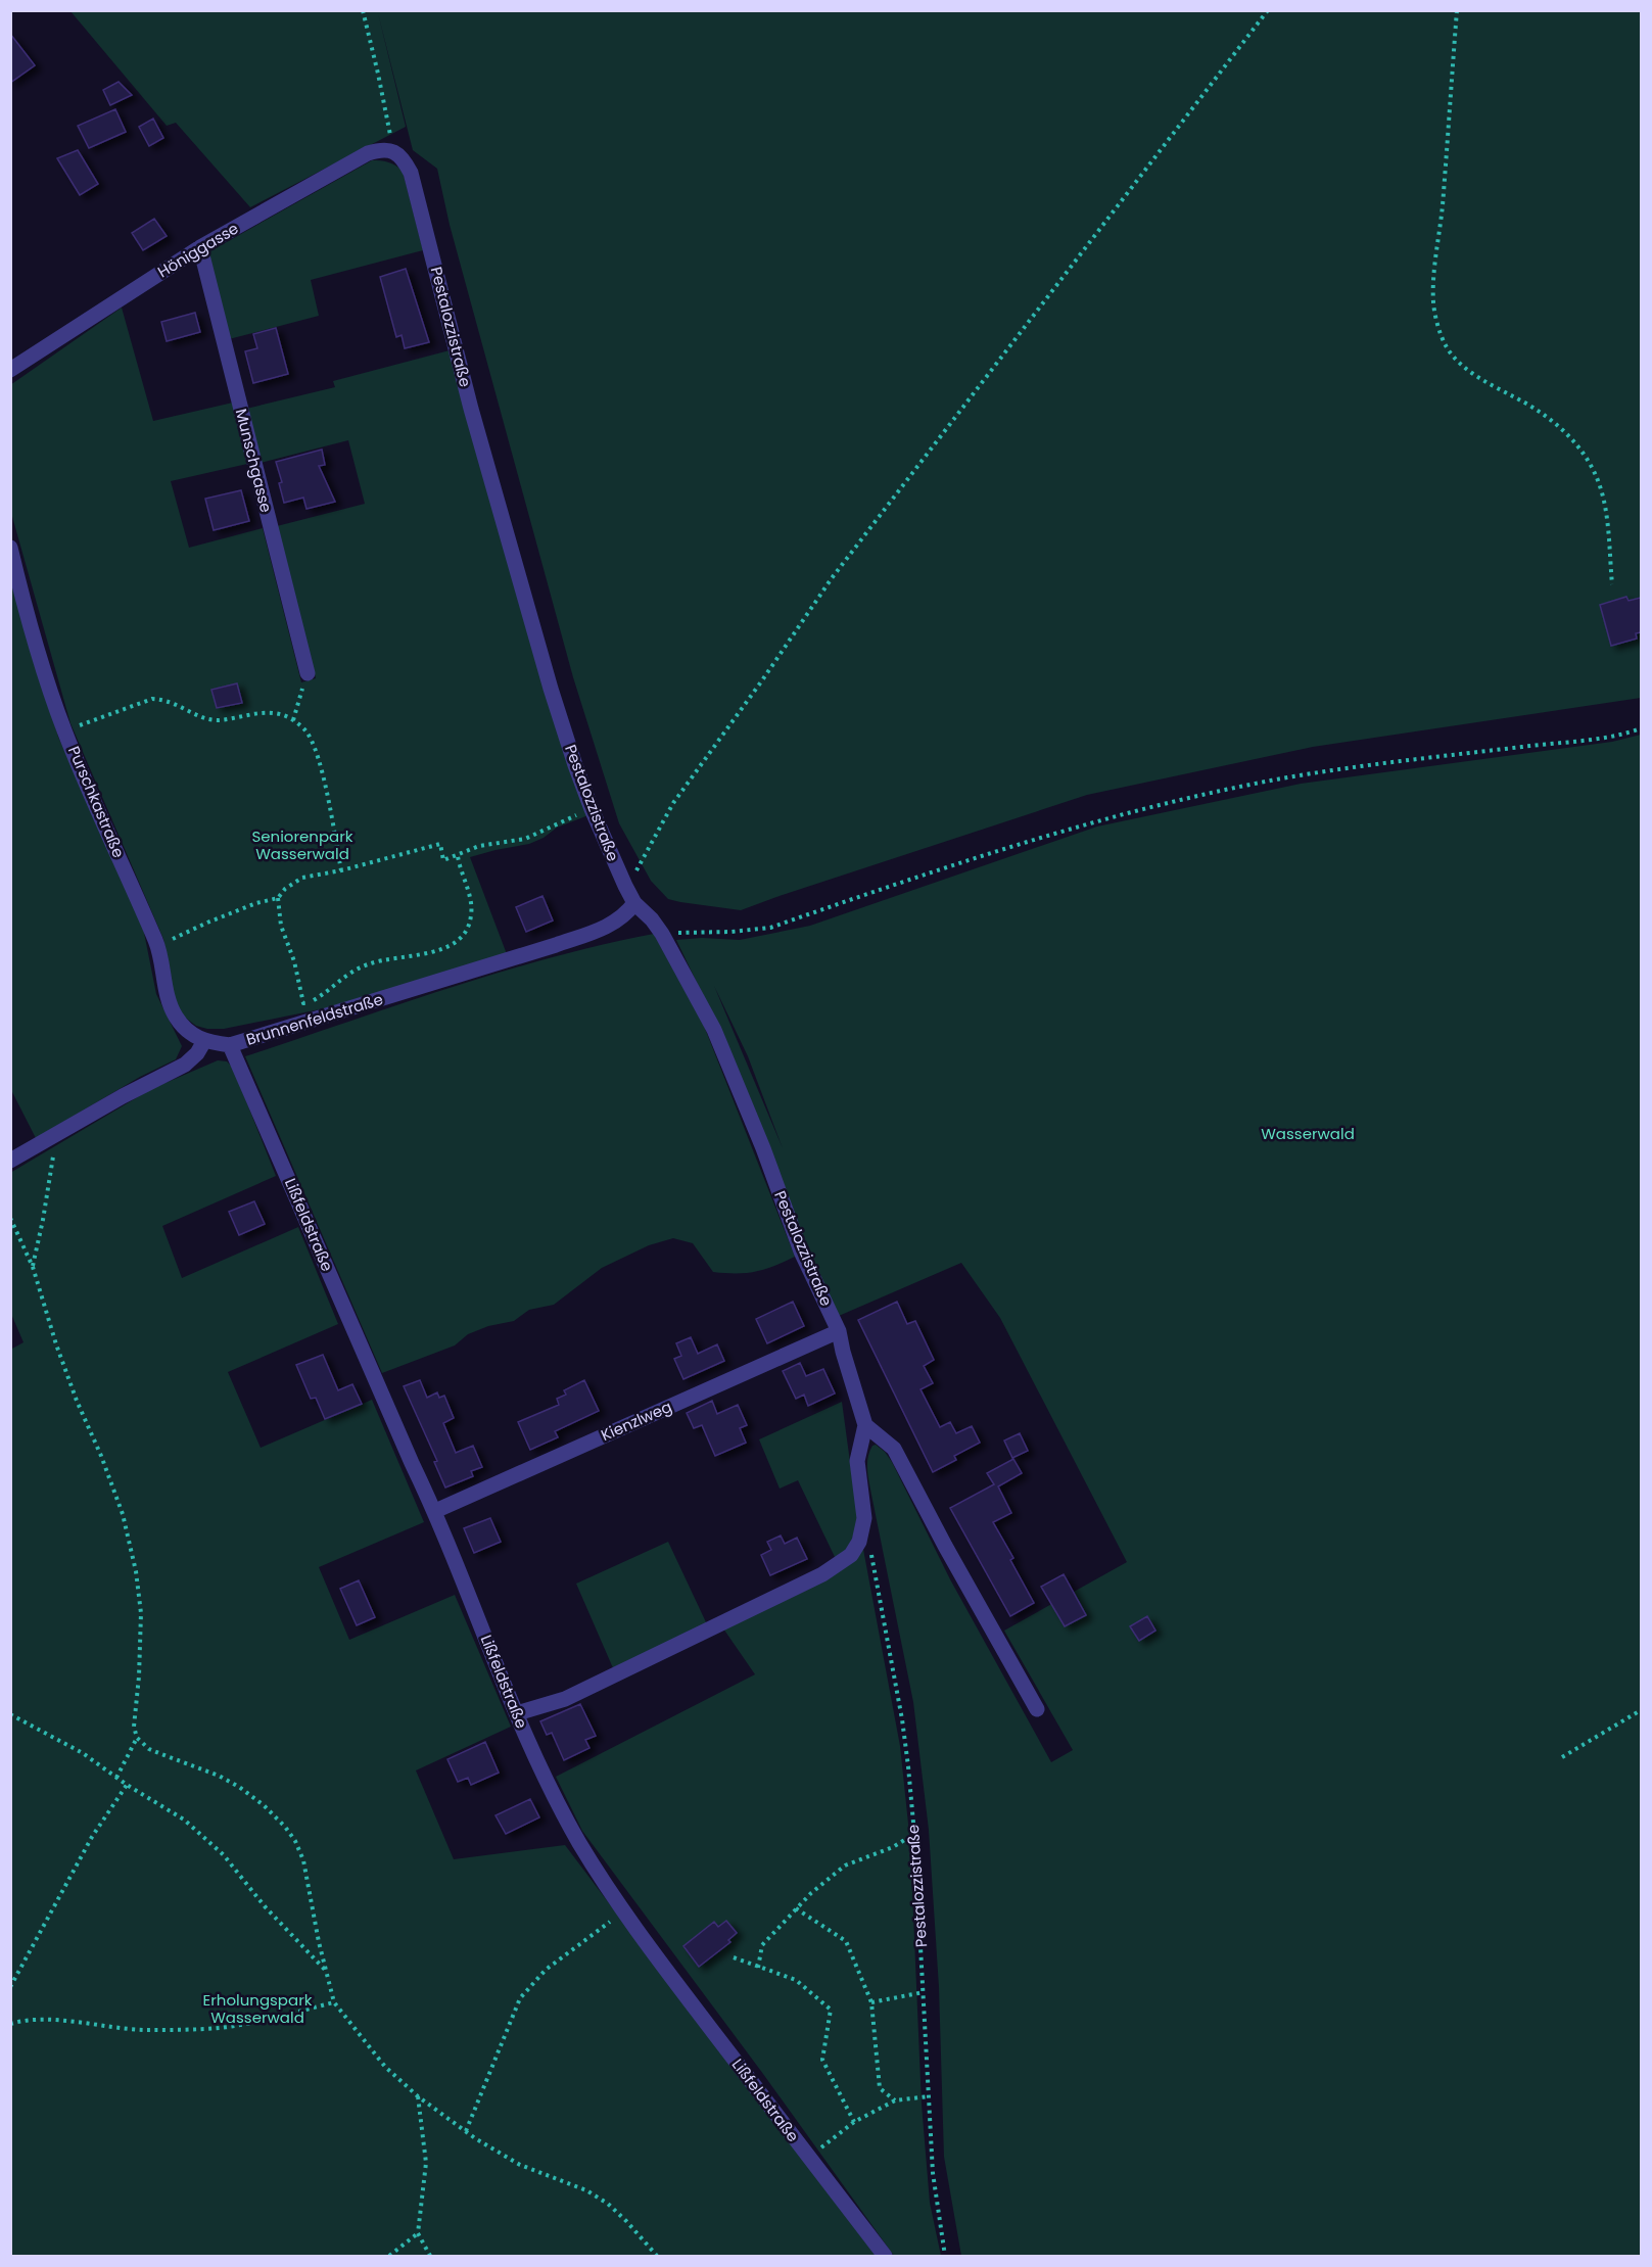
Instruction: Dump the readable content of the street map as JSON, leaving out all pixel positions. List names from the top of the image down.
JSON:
{
  "streets": {
    "street": [
      "Höniggasse",
      "Pestalozzistraße",
      "Munschgasse",
      "Purschkastraße",
      "Brunnenfeldstraße",
      "Lißfeldstraße",
      "Kienzlweg"
    ]
  },
  "crossings": [
    ["Höniggasse", "Pestalozzistraße"],
    ["Höniggasse", "Munschgasse"],
    ["Pestalozzistraße", "Brunnenfeldstraße"],
    ["Pestalozzistraße", "Lißfeldstraße"],
    ["Pestalozzistraße", "Kienzlweg"],
    ["Purschkastraße", "Brunnenfeldstraße"],
    ["Brunnenfeldstraße", "Lißfeldstraße"],
    ["Lißfeldstraße", "Kienzlweg"]
  ],
  "parks": ["Seniorenpark Wasserwald", "Wasserwald", "Erholungspark Wasserwald"]
}
